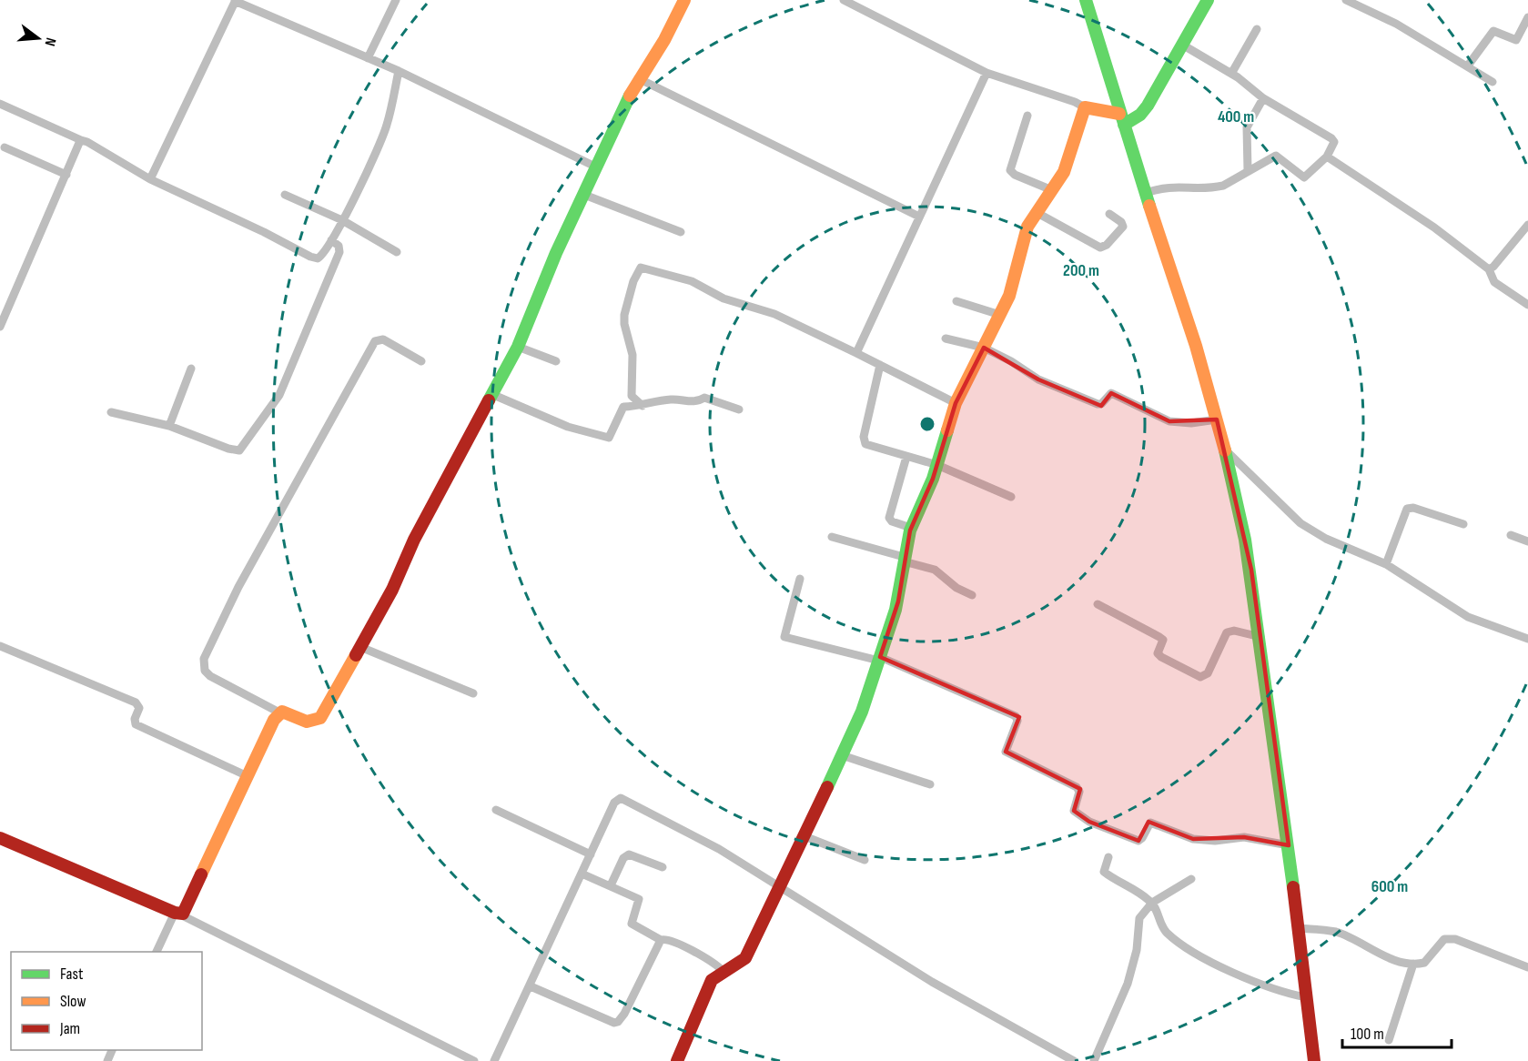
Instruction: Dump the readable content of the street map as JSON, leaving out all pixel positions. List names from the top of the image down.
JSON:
{
  "legend": ["Fast", "Slow", "Jam"],
  "scale_bar": "100 m",
  "north": "right",
  "rings": ["400 m", "200 m", "600 m"]
}
